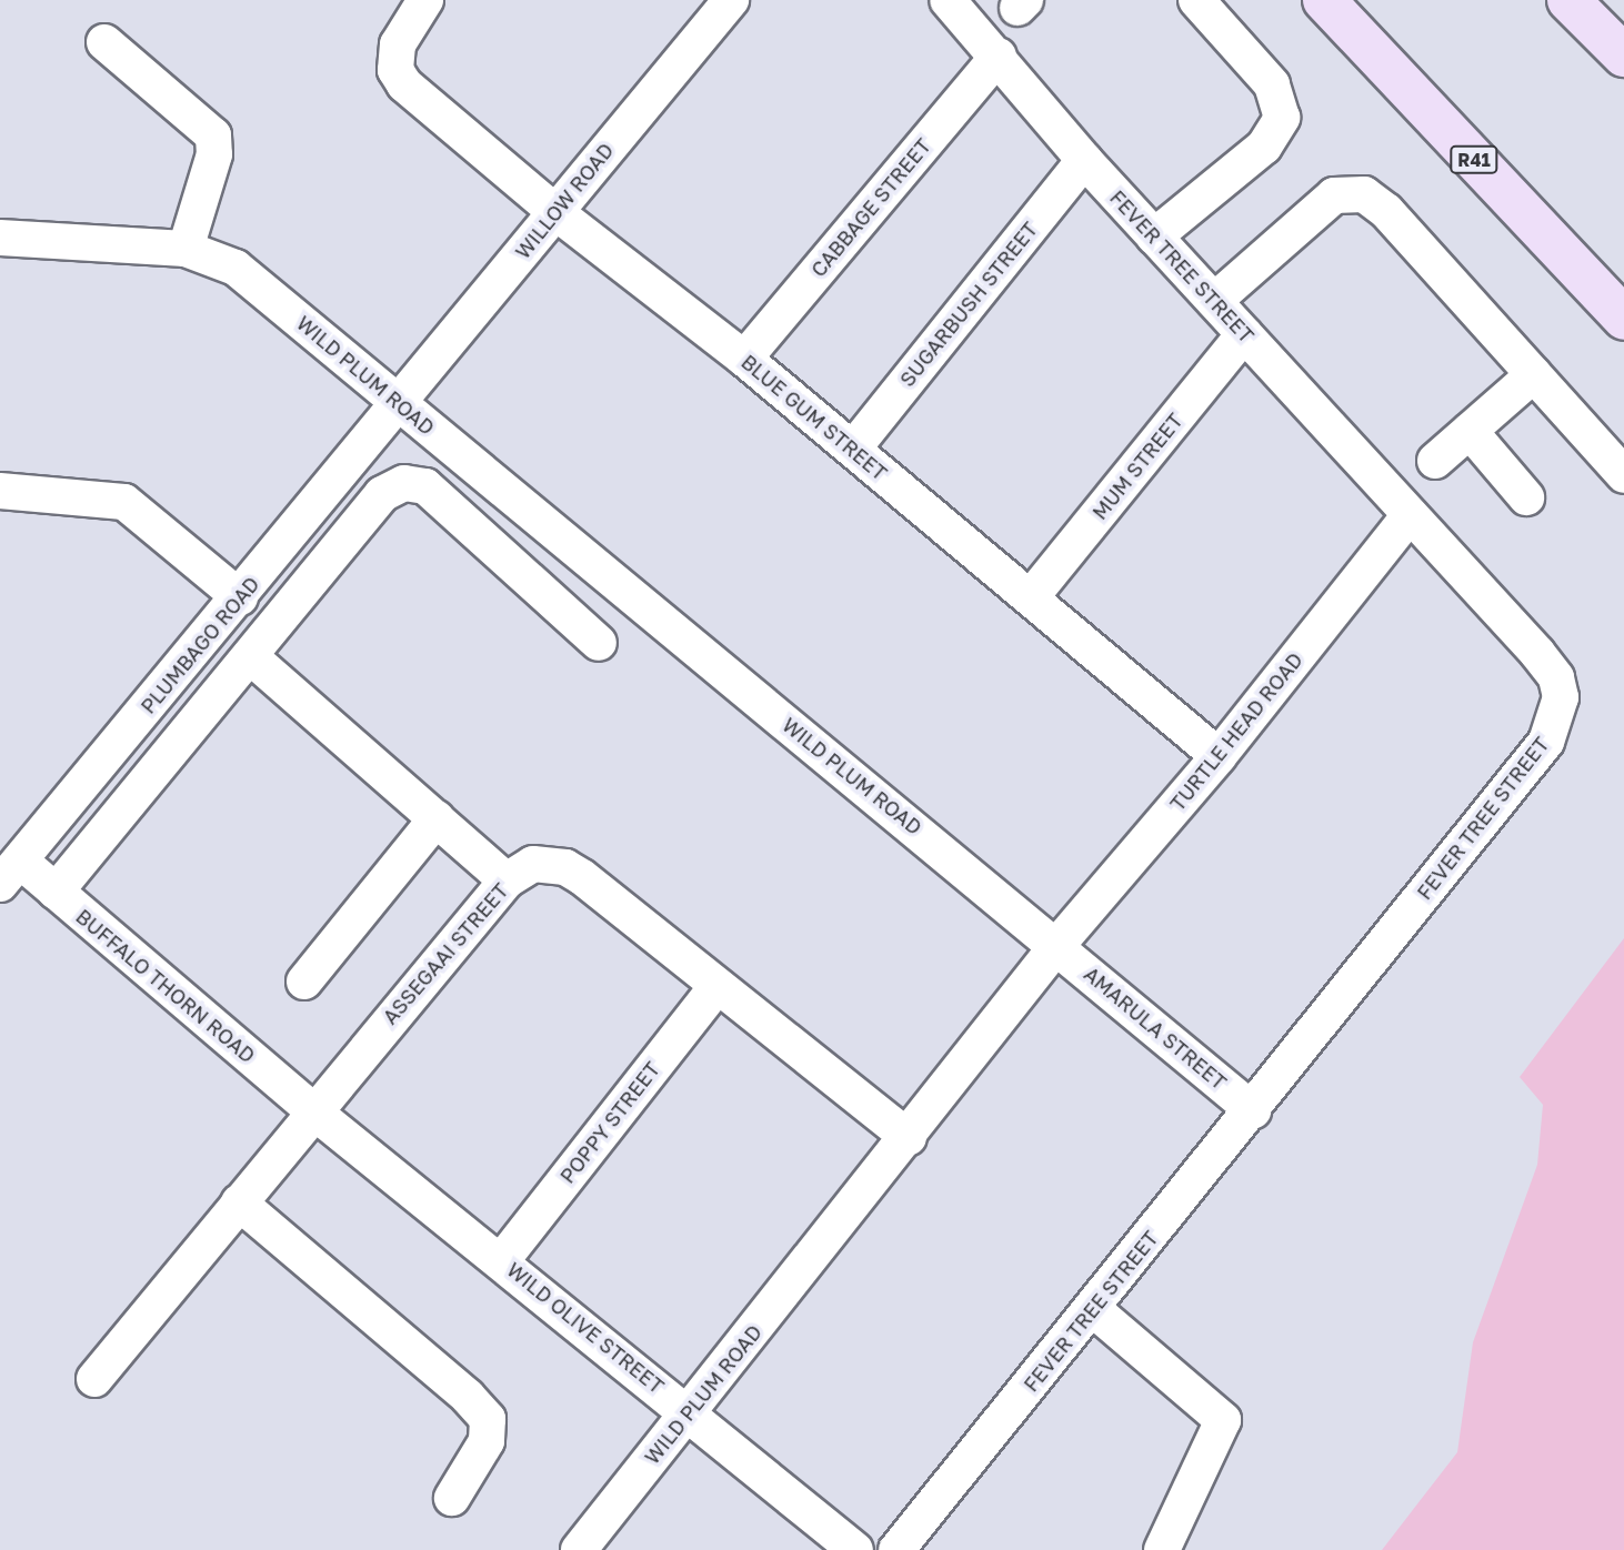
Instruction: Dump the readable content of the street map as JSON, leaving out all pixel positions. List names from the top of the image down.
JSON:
{
  "streets": {
    "main road": ["R41"],
    "street": [
      "WILLOW ROAD",
      "CABBAGE STREET",
      "FEVER TREE STREET",
      "SUGARBUSH STREET",
      "WILD PLUM ROAD",
      "BLUE GUM STREET",
      "MUM STREET",
      "PLUMBAGO ROAD",
      "TURTLE HEAD ROAD",
      "ASSEGAAI STREET",
      "BUFFALO THORN ROAD",
      "AMARULA STREET",
      "POPPY STREET",
      "WILD OLIVE STREET"
    ]
  },
  "crossings": [
    ["WILLOW ROAD", "WILD PLUM ROAD"],
    ["WILLOW ROAD", "BLUE GUM STREET"],
    ["WILLOW ROAD", "PLUMBAGO ROAD"],
    ["CABBAGE STREET", "FEVER TREE STREET"],
    ["CABBAGE STREET", "BLUE GUM STREET"],
    ["FEVER TREE STREET", "SUGARBUSH STREET"],
    ["FEVER TREE STREET", "MUM STREET"],
    ["FEVER TREE STREET", "TURTLE HEAD ROAD"],
    ["FEVER TREE STREET", "AMARULA STREET"],
    ["SUGARBUSH STREET", "BLUE GUM STREET"],
    ["WILD PLUM ROAD", "PLUMBAGO ROAD"],
    ["WILD PLUM ROAD", "TURTLE HEAD ROAD"],
    ["WILD PLUM ROAD", "ASSEGAAI STREET"],
    ["WILD PLUM ROAD", "AMARULA STREET"],
    ["WILD PLUM ROAD", "WILD OLIVE STREET"],
    ["BLUE GUM STREET", "MUM STREET"],
    ["BLUE GUM STREET", "TURTLE HEAD ROAD"],
    ["PLUMBAGO ROAD", "BUFFALO THORN ROAD"],
    ["TURTLE HEAD ROAD", "AMARULA STREET"],
    ["ASSEGAAI STREET", "BUFFALO THORN ROAD"],
    ["ASSEGAAI STREET", "POPPY STREET"],
    ["ASSEGAAI STREET", "WILD OLIVE STREET"],
    ["BUFFALO THORN ROAD", "WILD OLIVE STREET"],
    ["POPPY STREET", "WILD OLIVE STREET"]
  ]
}
